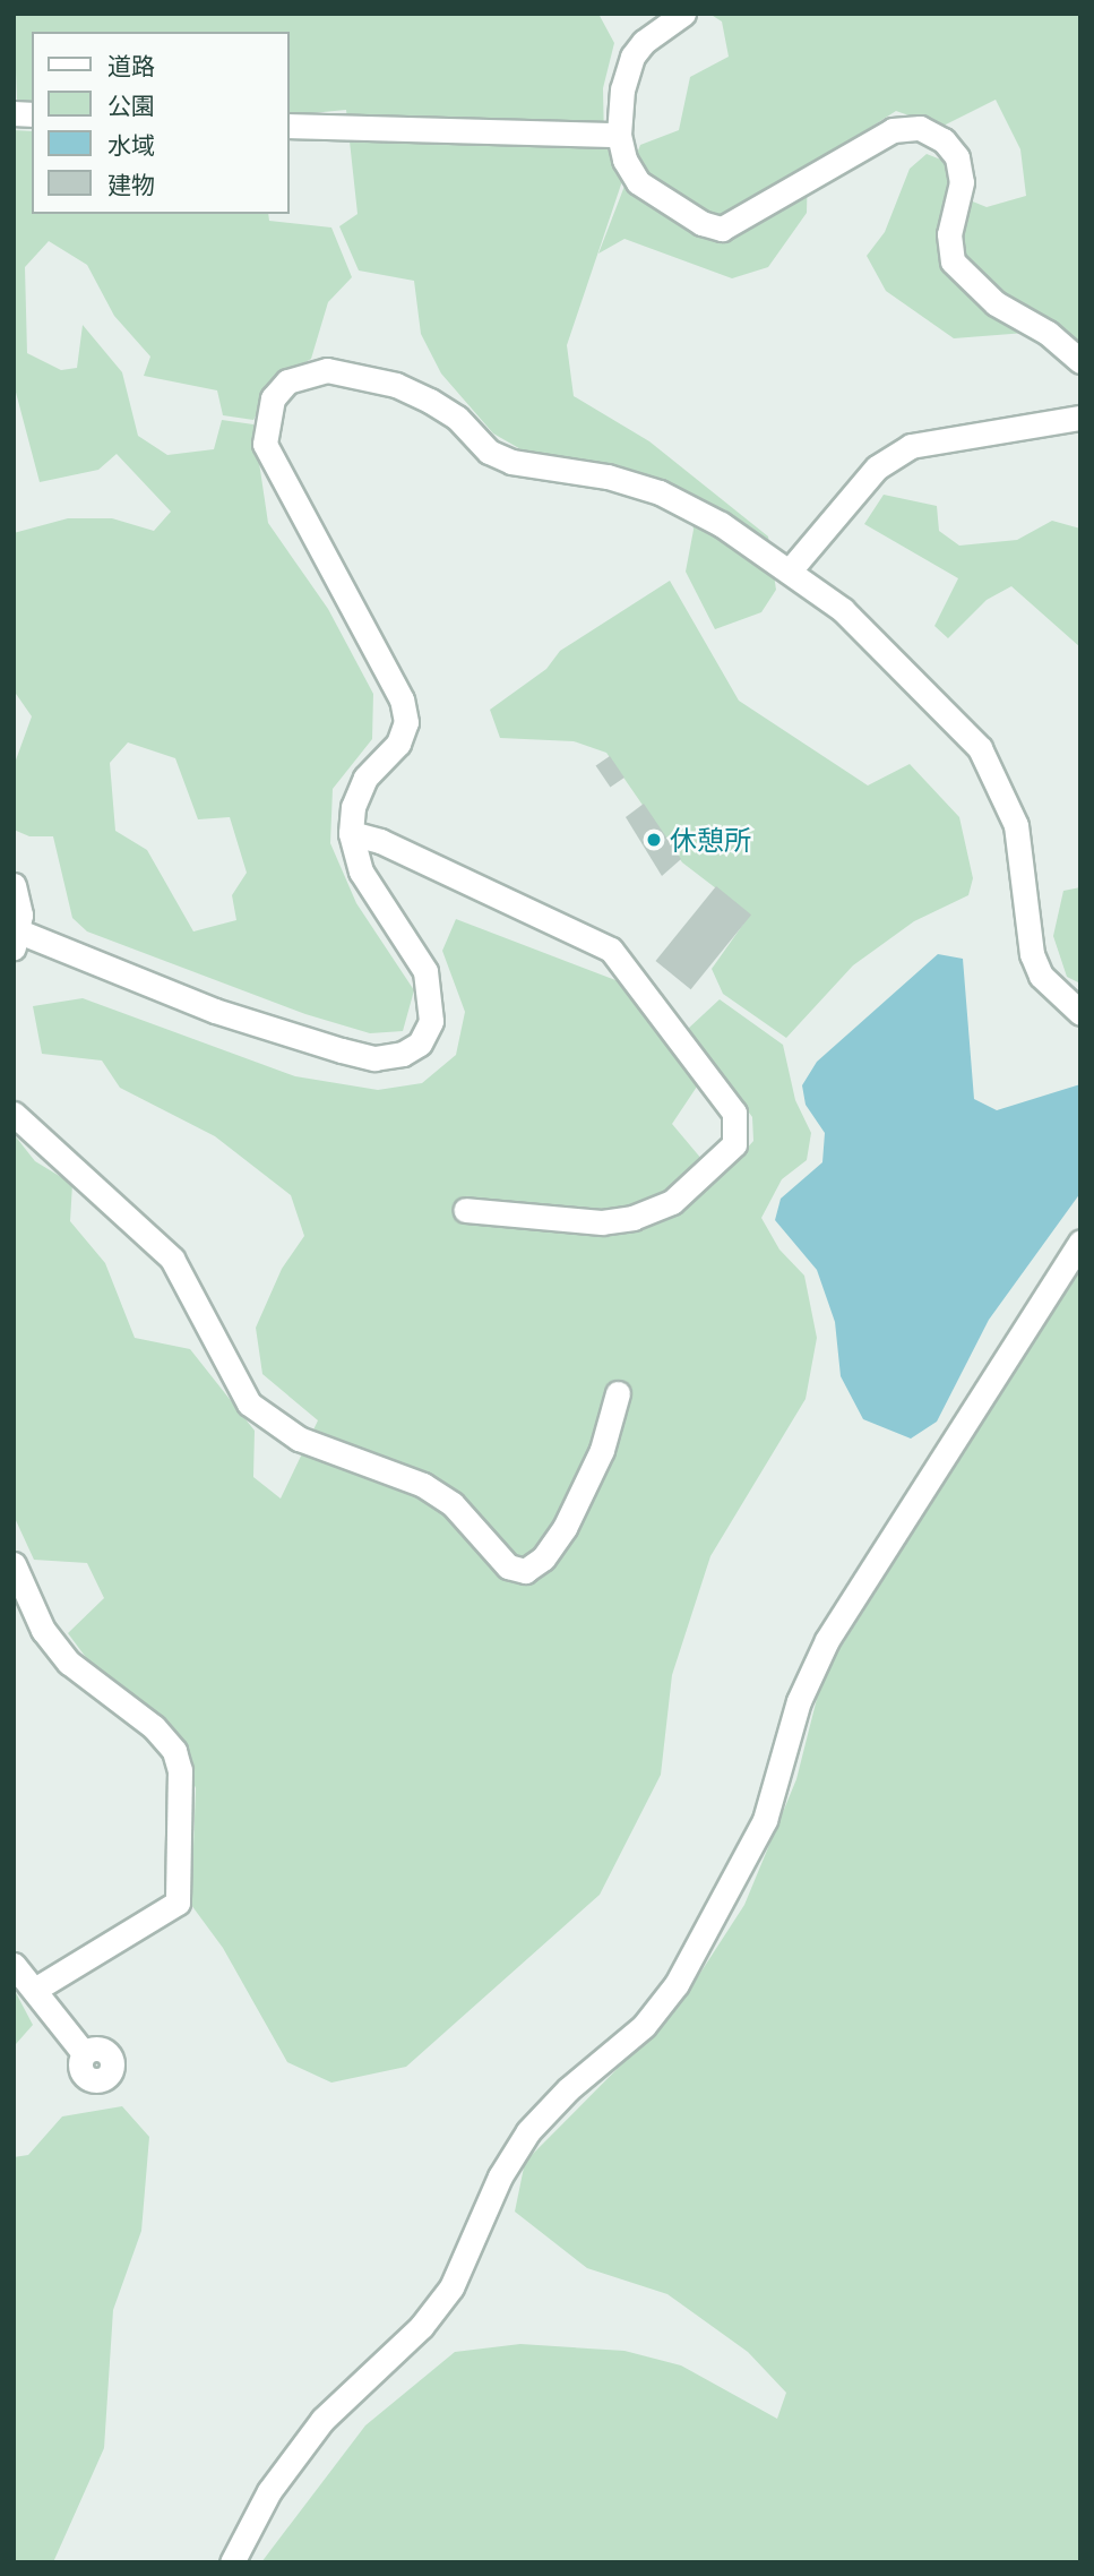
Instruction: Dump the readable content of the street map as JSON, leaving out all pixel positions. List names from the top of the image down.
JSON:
{
  "places": ["休憩所"],
  "legend": [
    "道路",
    "公園",
    "水域",
    "建物"
  ]
}
